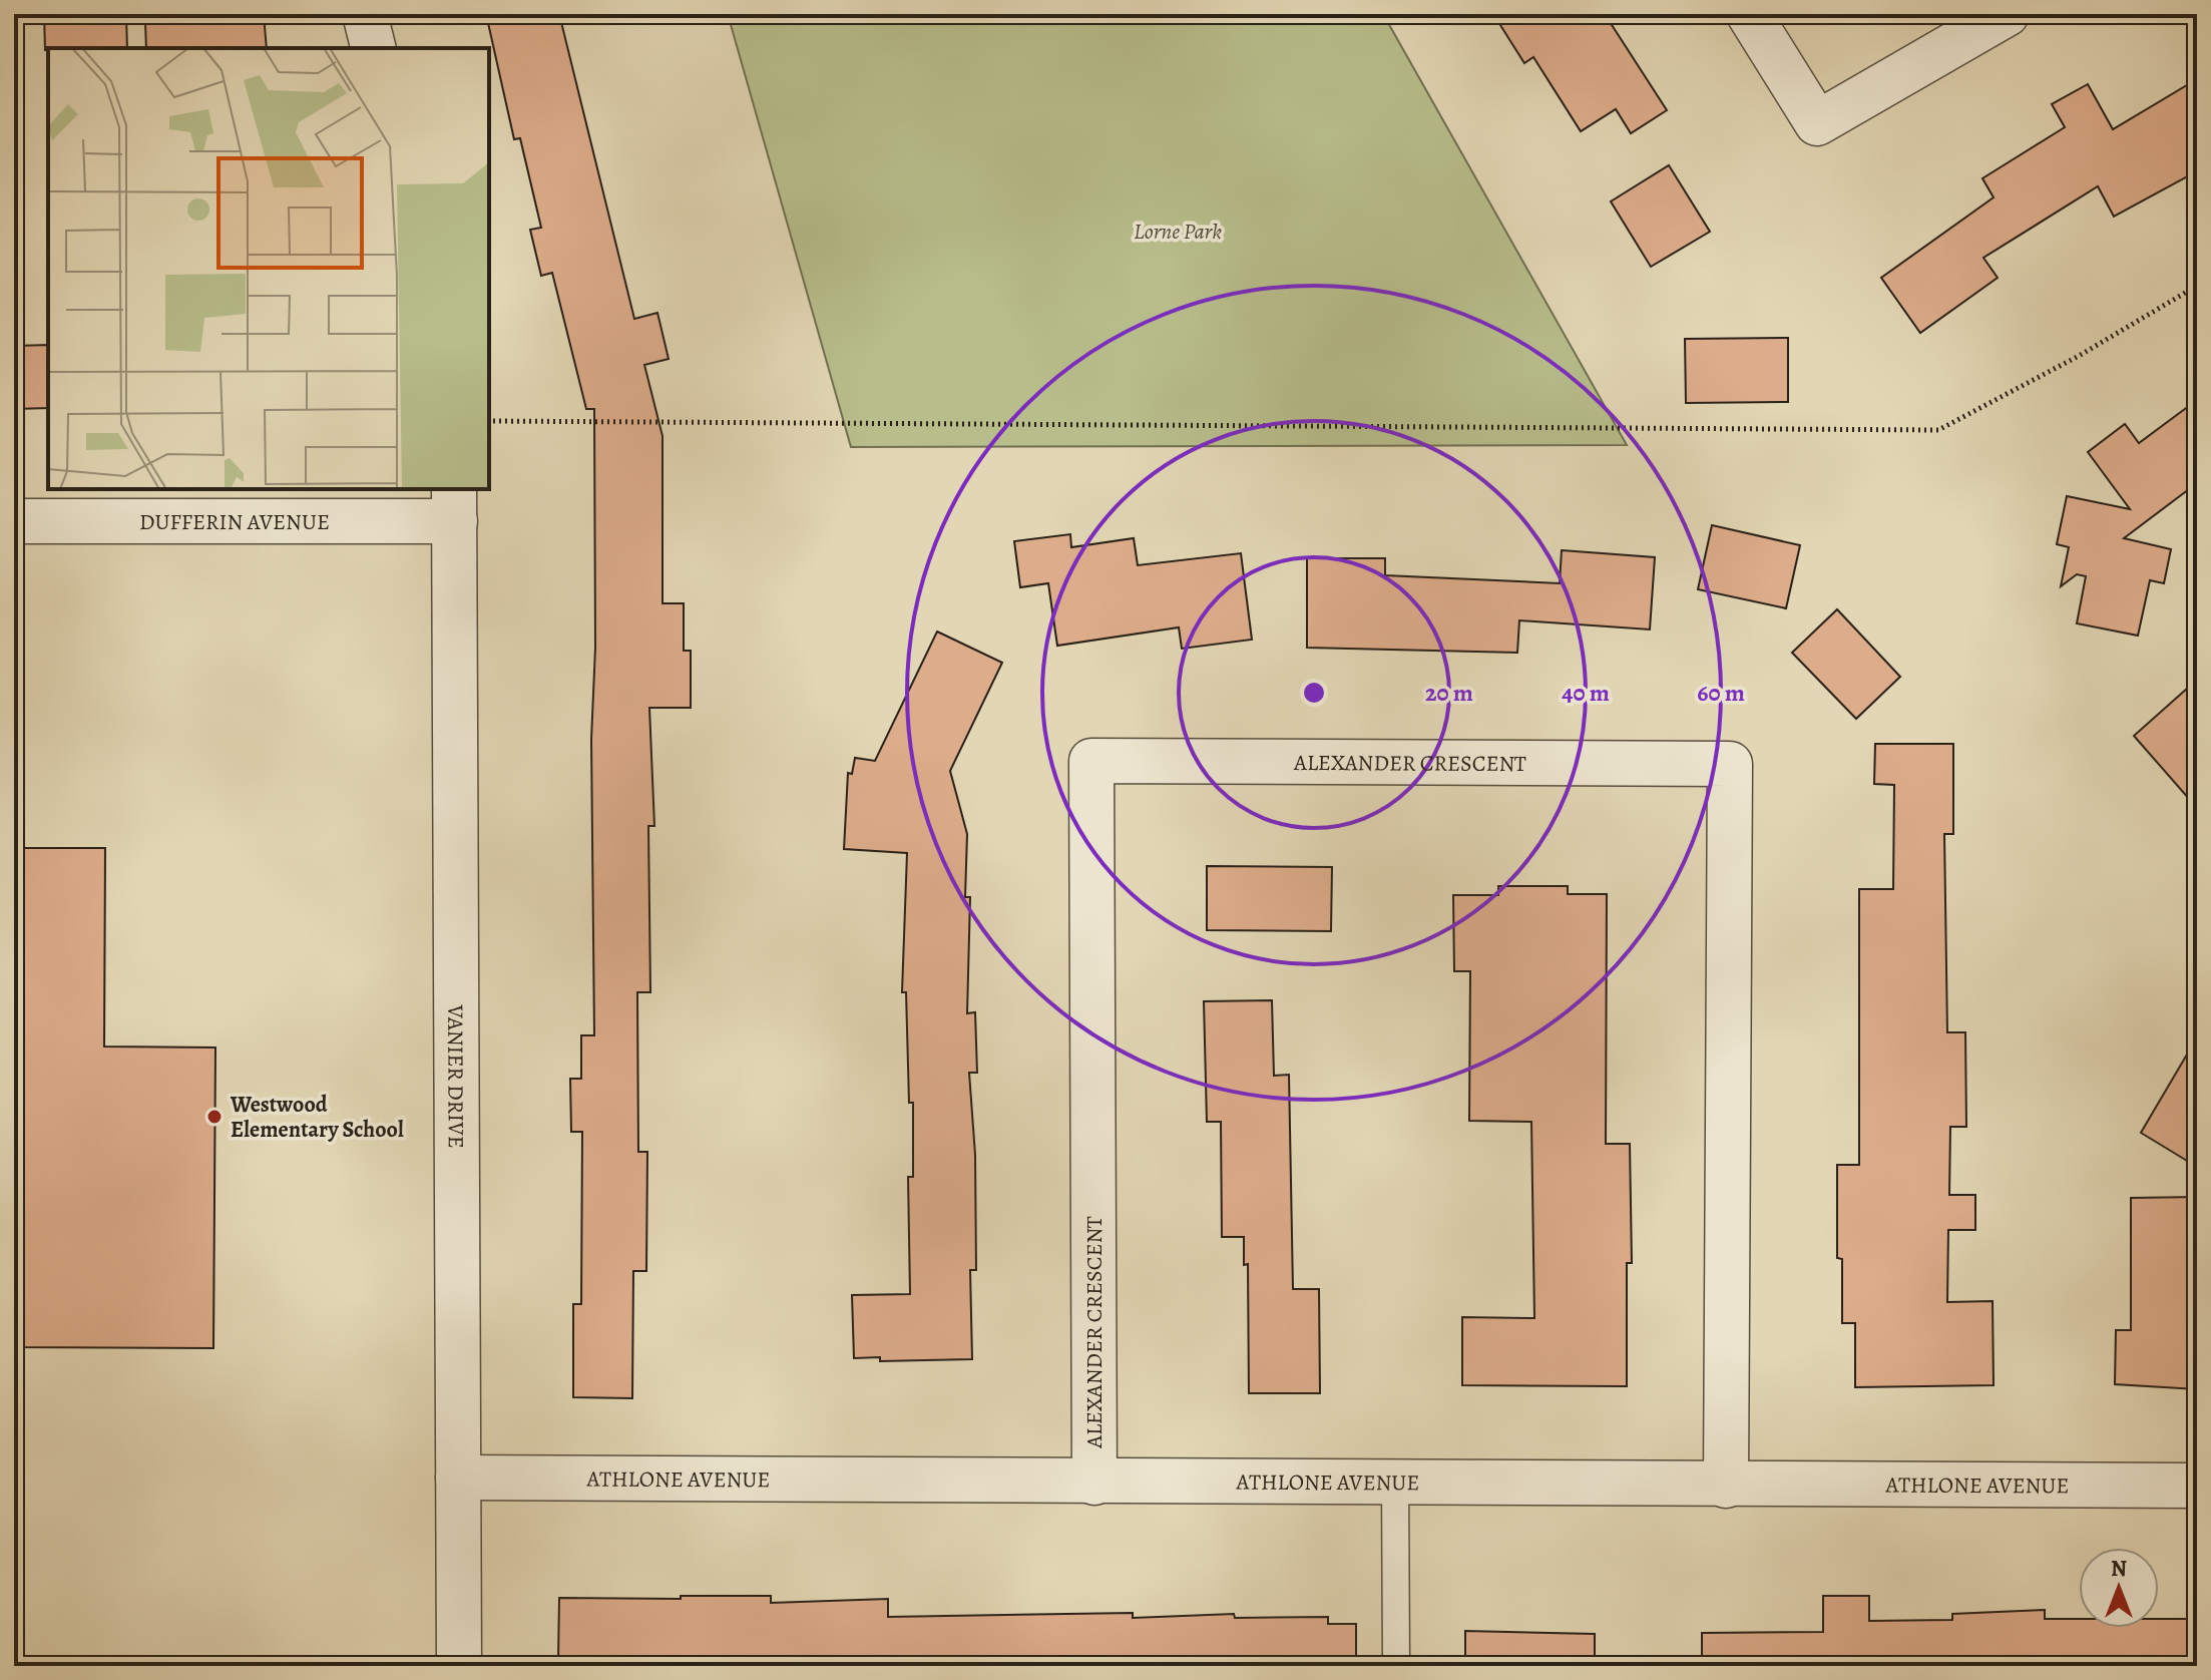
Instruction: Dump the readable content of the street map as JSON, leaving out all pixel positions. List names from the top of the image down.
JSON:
{
  "streets": {
    "street": [
      "DUFFERIN AVENUE",
      "ALEXANDER CRESCENT",
      "VANIER DRIVE",
      "ATHLONE AVENUE"
    ]
  },
  "crossings": [
    ["DUFFERIN AVENUE", "VANIER DRIVE"],
    ["ALEXANDER CRESCENT", "ATHLONE AVENUE"],
    ["VANIER DRIVE", "ATHLONE AVENUE"]
  ],
  "parks": ["Lorne Park"],
  "places": ["Westwood Elementary School"],
  "north": "top",
  "rings": ["20 m", "40 m", "60 m"]
}
